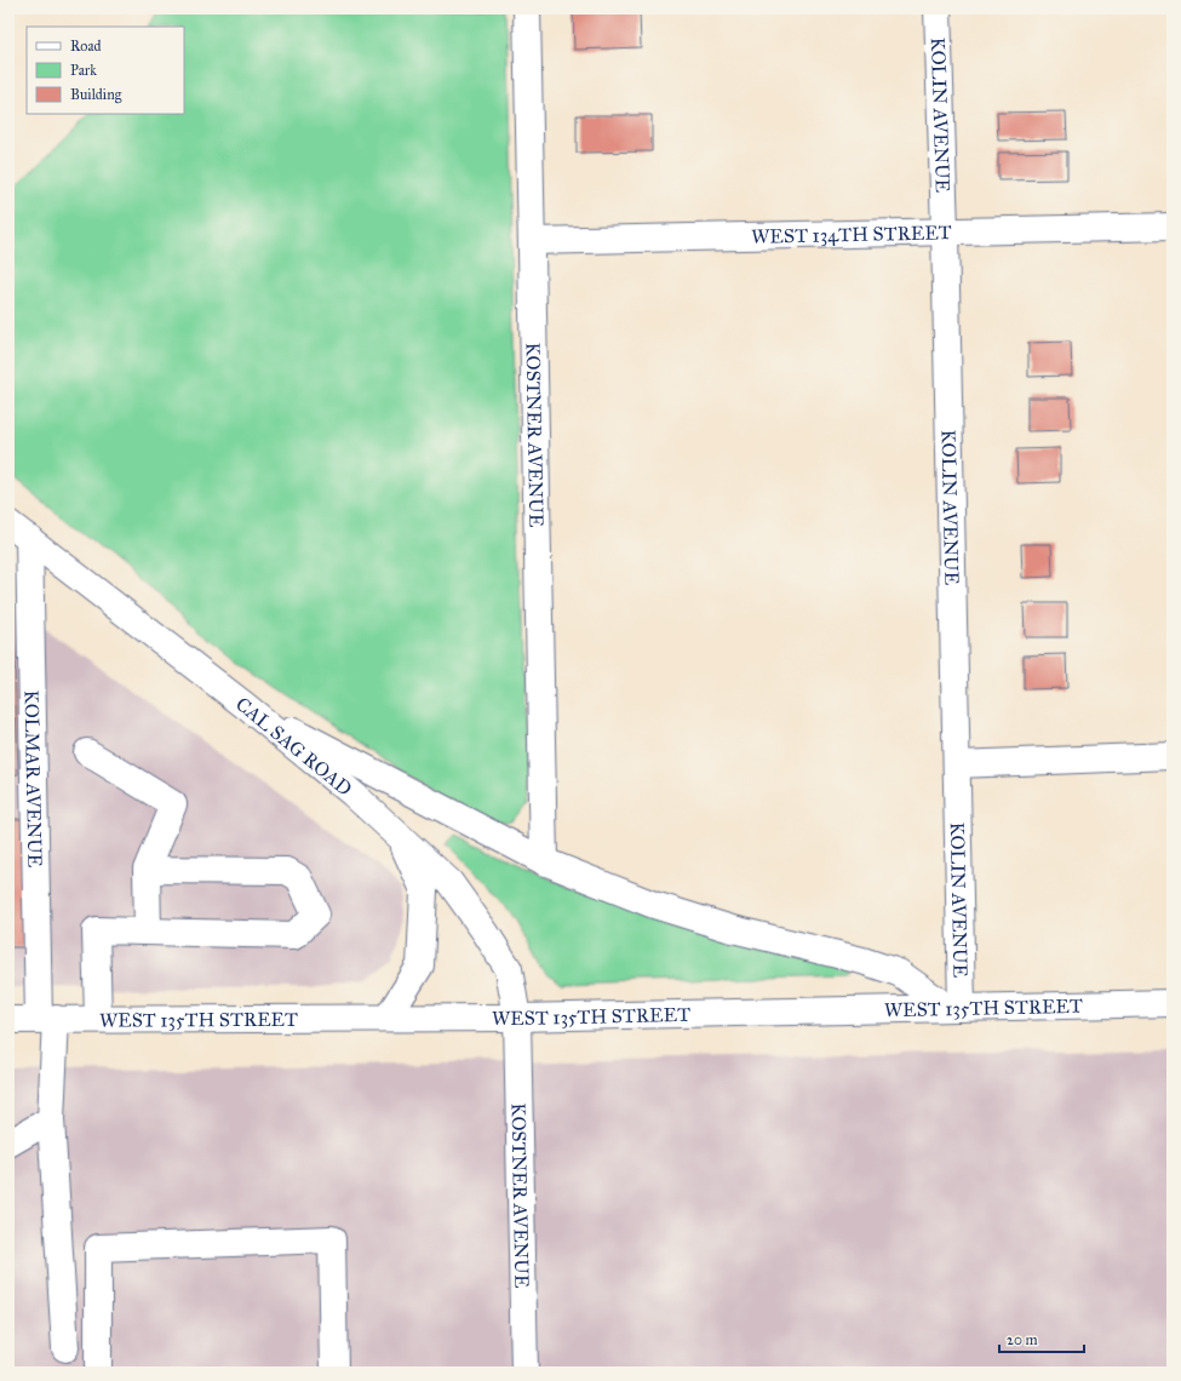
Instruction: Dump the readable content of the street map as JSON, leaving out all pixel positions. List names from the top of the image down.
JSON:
{
  "streets": {
    "street": [
      "KOLIN AVENUE",
      "WEST 134TH STREET",
      "KOSTNER AVENUE",
      "CAL SAG ROAD",
      "KOLMAR AVENUE",
      "WEST 135TH STREET"
    ]
  },
  "crossings": [
    ["KOLIN AVENUE", "WEST 134TH STREET"],
    ["KOLIN AVENUE", "WEST 135TH STREET"],
    ["WEST 134TH STREET", "KOSTNER AVENUE"],
    ["KOSTNER AVENUE", "CAL SAG ROAD"],
    ["KOSTNER AVENUE", "WEST 135TH STREET"],
    ["CAL SAG ROAD", "KOLMAR AVENUE"],
    ["CAL SAG ROAD", "WEST 135TH STREET"],
    ["KOLMAR AVENUE", "WEST 135TH STREET"]
  ],
  "legend": ["Road", "Park", "Building"],
  "scale_bar": "20 m"
}
